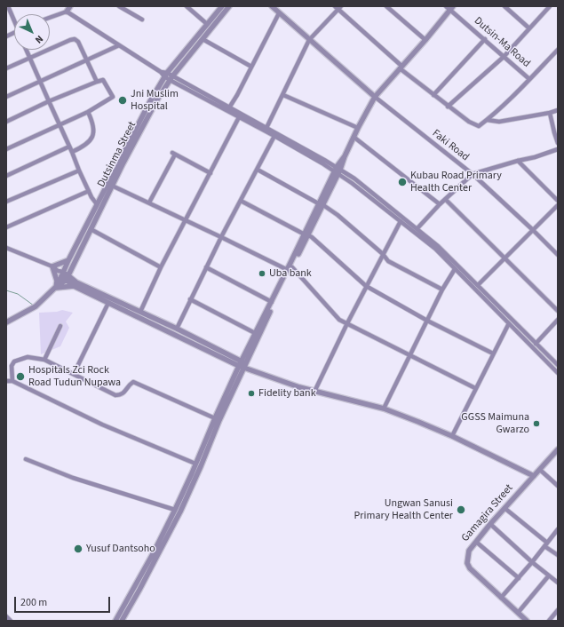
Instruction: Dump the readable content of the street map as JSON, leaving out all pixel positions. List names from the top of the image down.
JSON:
{
  "streets": {
    "street": [
      "Dutsin-Ma Road",
      "Faki Road",
      "Dutsinma Street",
      "Gamagira Street"
    ]
  },
  "places": [
    "Jni Muslim Hospital",
    "Kubau Road Primary Health Center",
    "Uba bank",
    "Hospitals Zci Rock Road Tudun Nupawa",
    "Fidelity bank",
    "GGSS Maimuna Gwarzo",
    "Ungwan Sanusi Primary Health Center",
    "Yusuf Dantsoho"
  ],
  "scale_bar": "200 m",
  "north": "bottom right"
}
